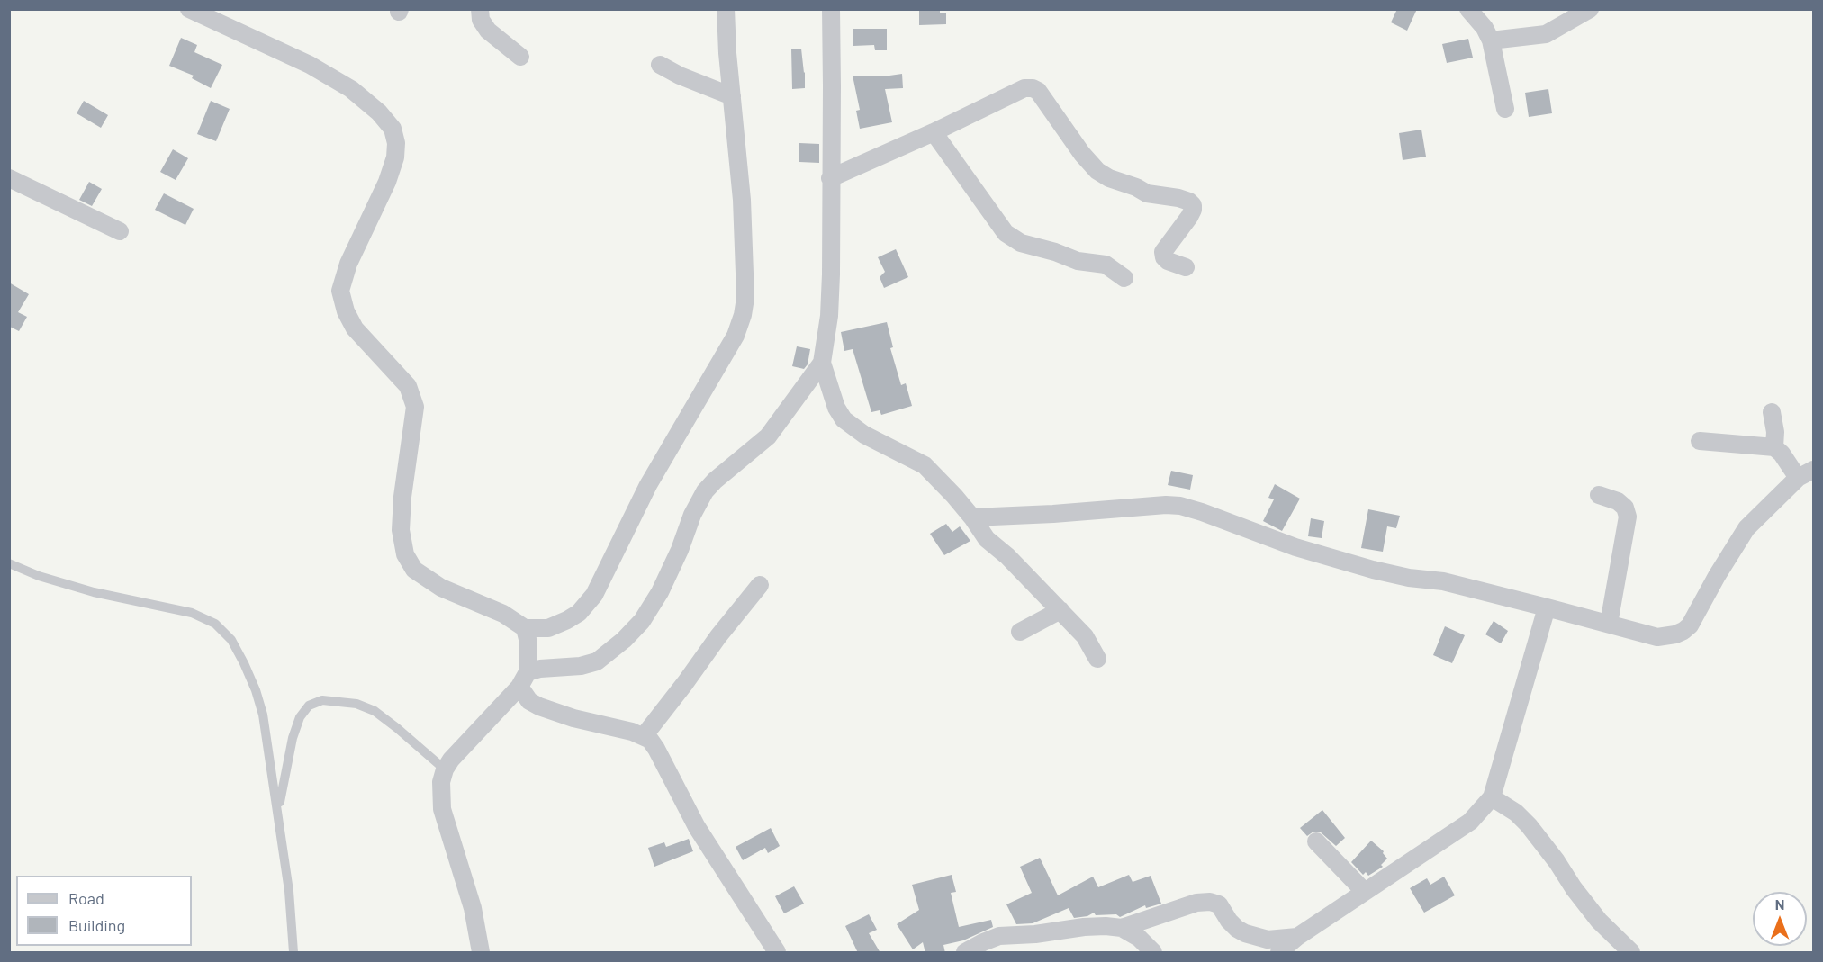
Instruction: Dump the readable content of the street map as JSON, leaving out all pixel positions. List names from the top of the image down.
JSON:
{
  "legend": ["Road", "Building"],
  "north": "top"
}
